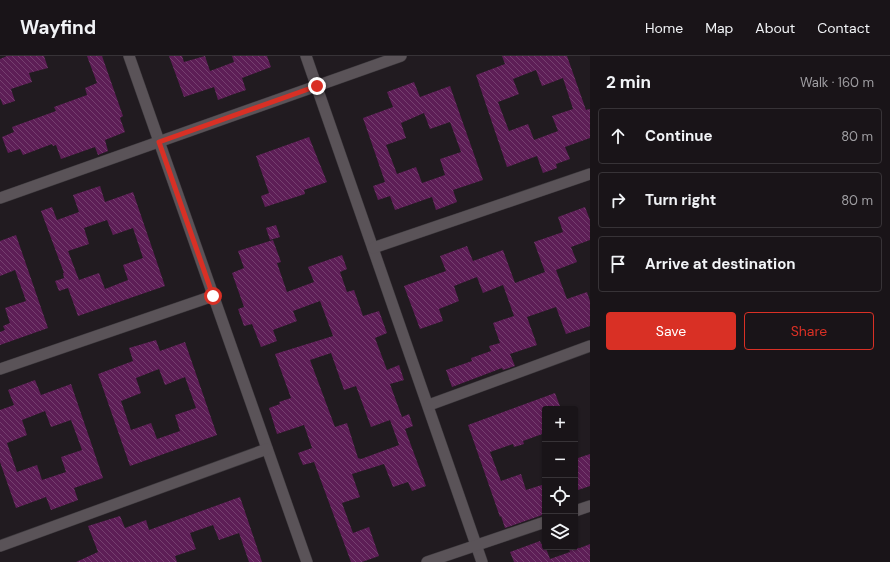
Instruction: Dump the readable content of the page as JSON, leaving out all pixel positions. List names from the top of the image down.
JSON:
{
  "page": {
    "header": "Wayfind",
    "nav": [
      "Home",
      "Map",
      "About",
      "Contact"
    ],
    "heading": ["2 min", "Walk · 160 m"],
    "list": [
      ["Continue", "80 m"],
      ["Turn right", "80 m"],
      "Arrive at destination"
    ],
    "buttons": ["Save", "Share"],
    "map_buttons": ["+", "−"]
  }
}
